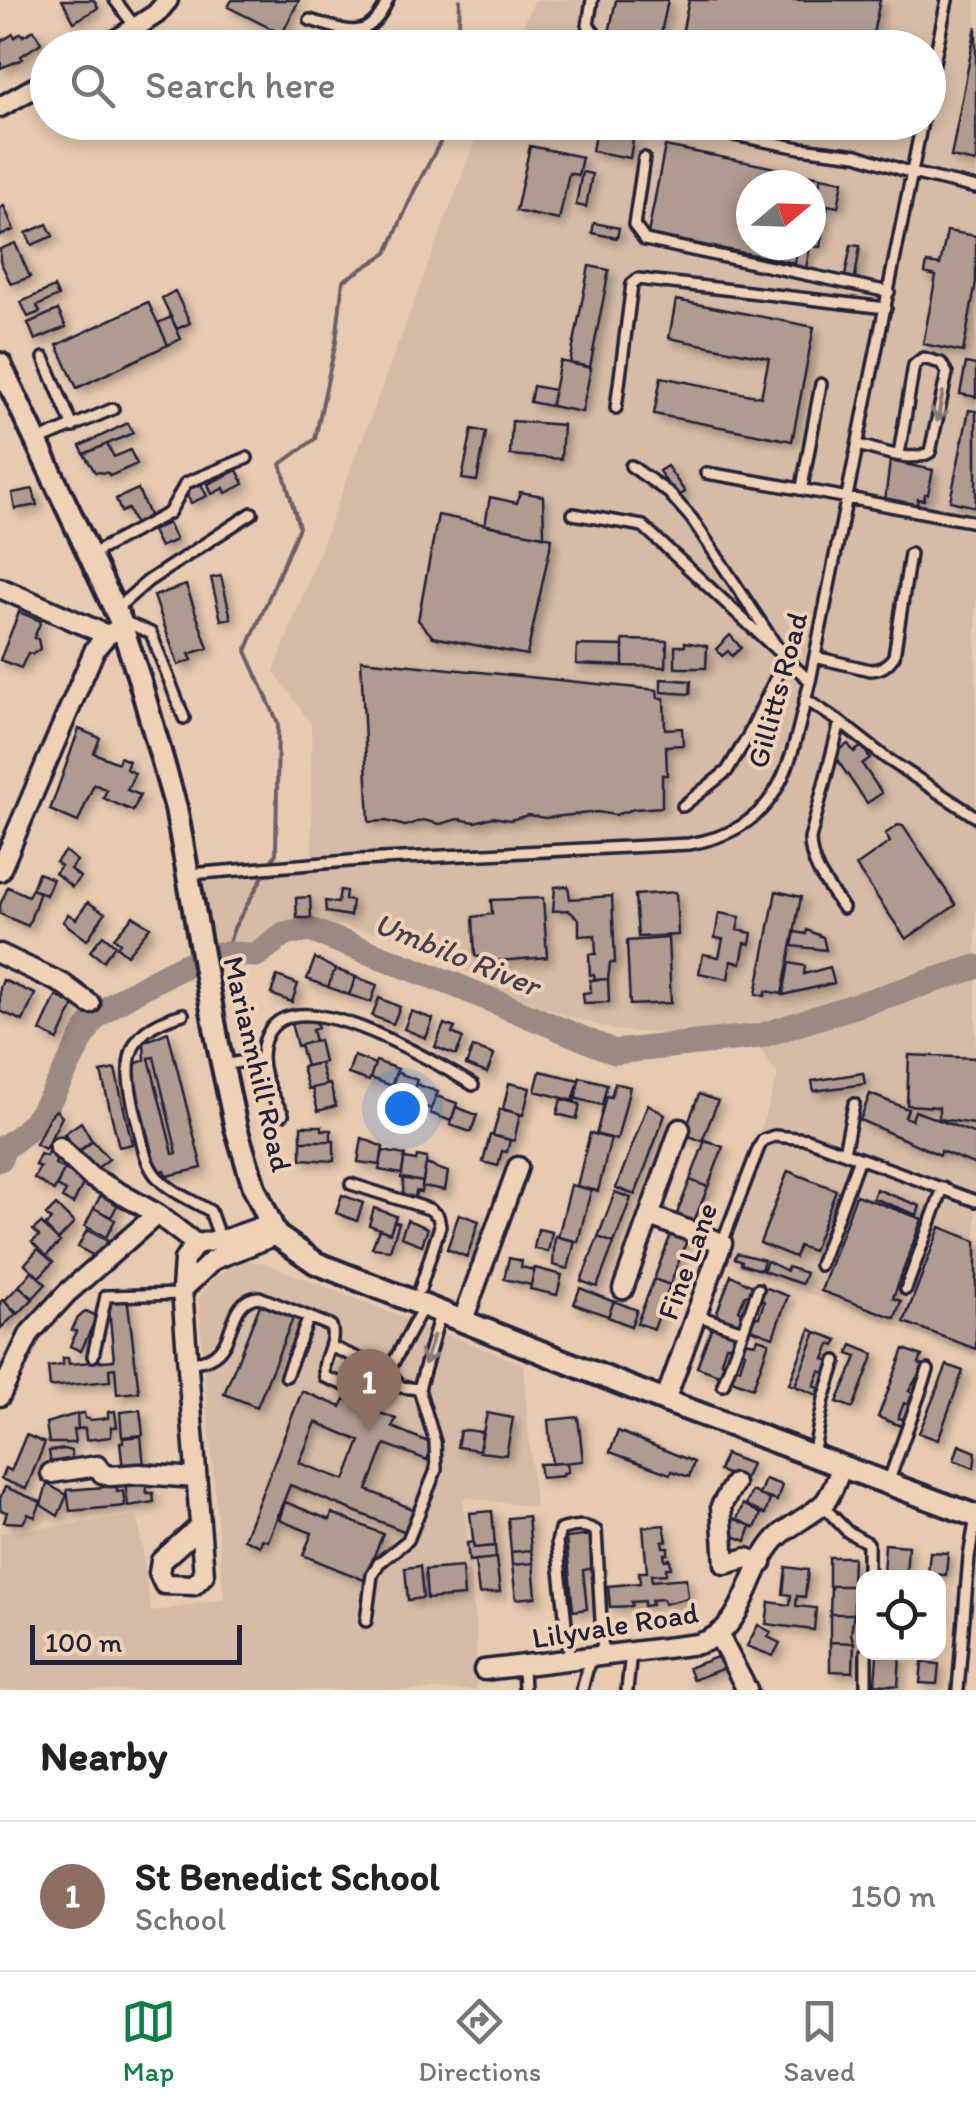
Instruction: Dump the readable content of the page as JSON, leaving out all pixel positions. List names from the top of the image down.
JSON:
{
  "streets": {
    "street": ["Mariannhill Road", "Fine Lane", "Lilyvale Road"],
    "lane": ["Gillitts Road"]
  },
  "crossings": [
    ["Gillitts Road", "Mariannhill Road"]
  ],
  "water": ["Umbilo River"],
  "scale_bar": "100 m",
  "north": "right",
  "page": {
    "search": "Search here",
    "pins": "1",
    "scale": "100 m",
    "heading": "Nearby",
    "list": [
      {
        "mark": "1",
        "name": "St Benedict School",
        "note": "School",
        "value": "150 m"
      }
    ],
    "nav": ["Map", "Directions", "Saved"]
  }
}
